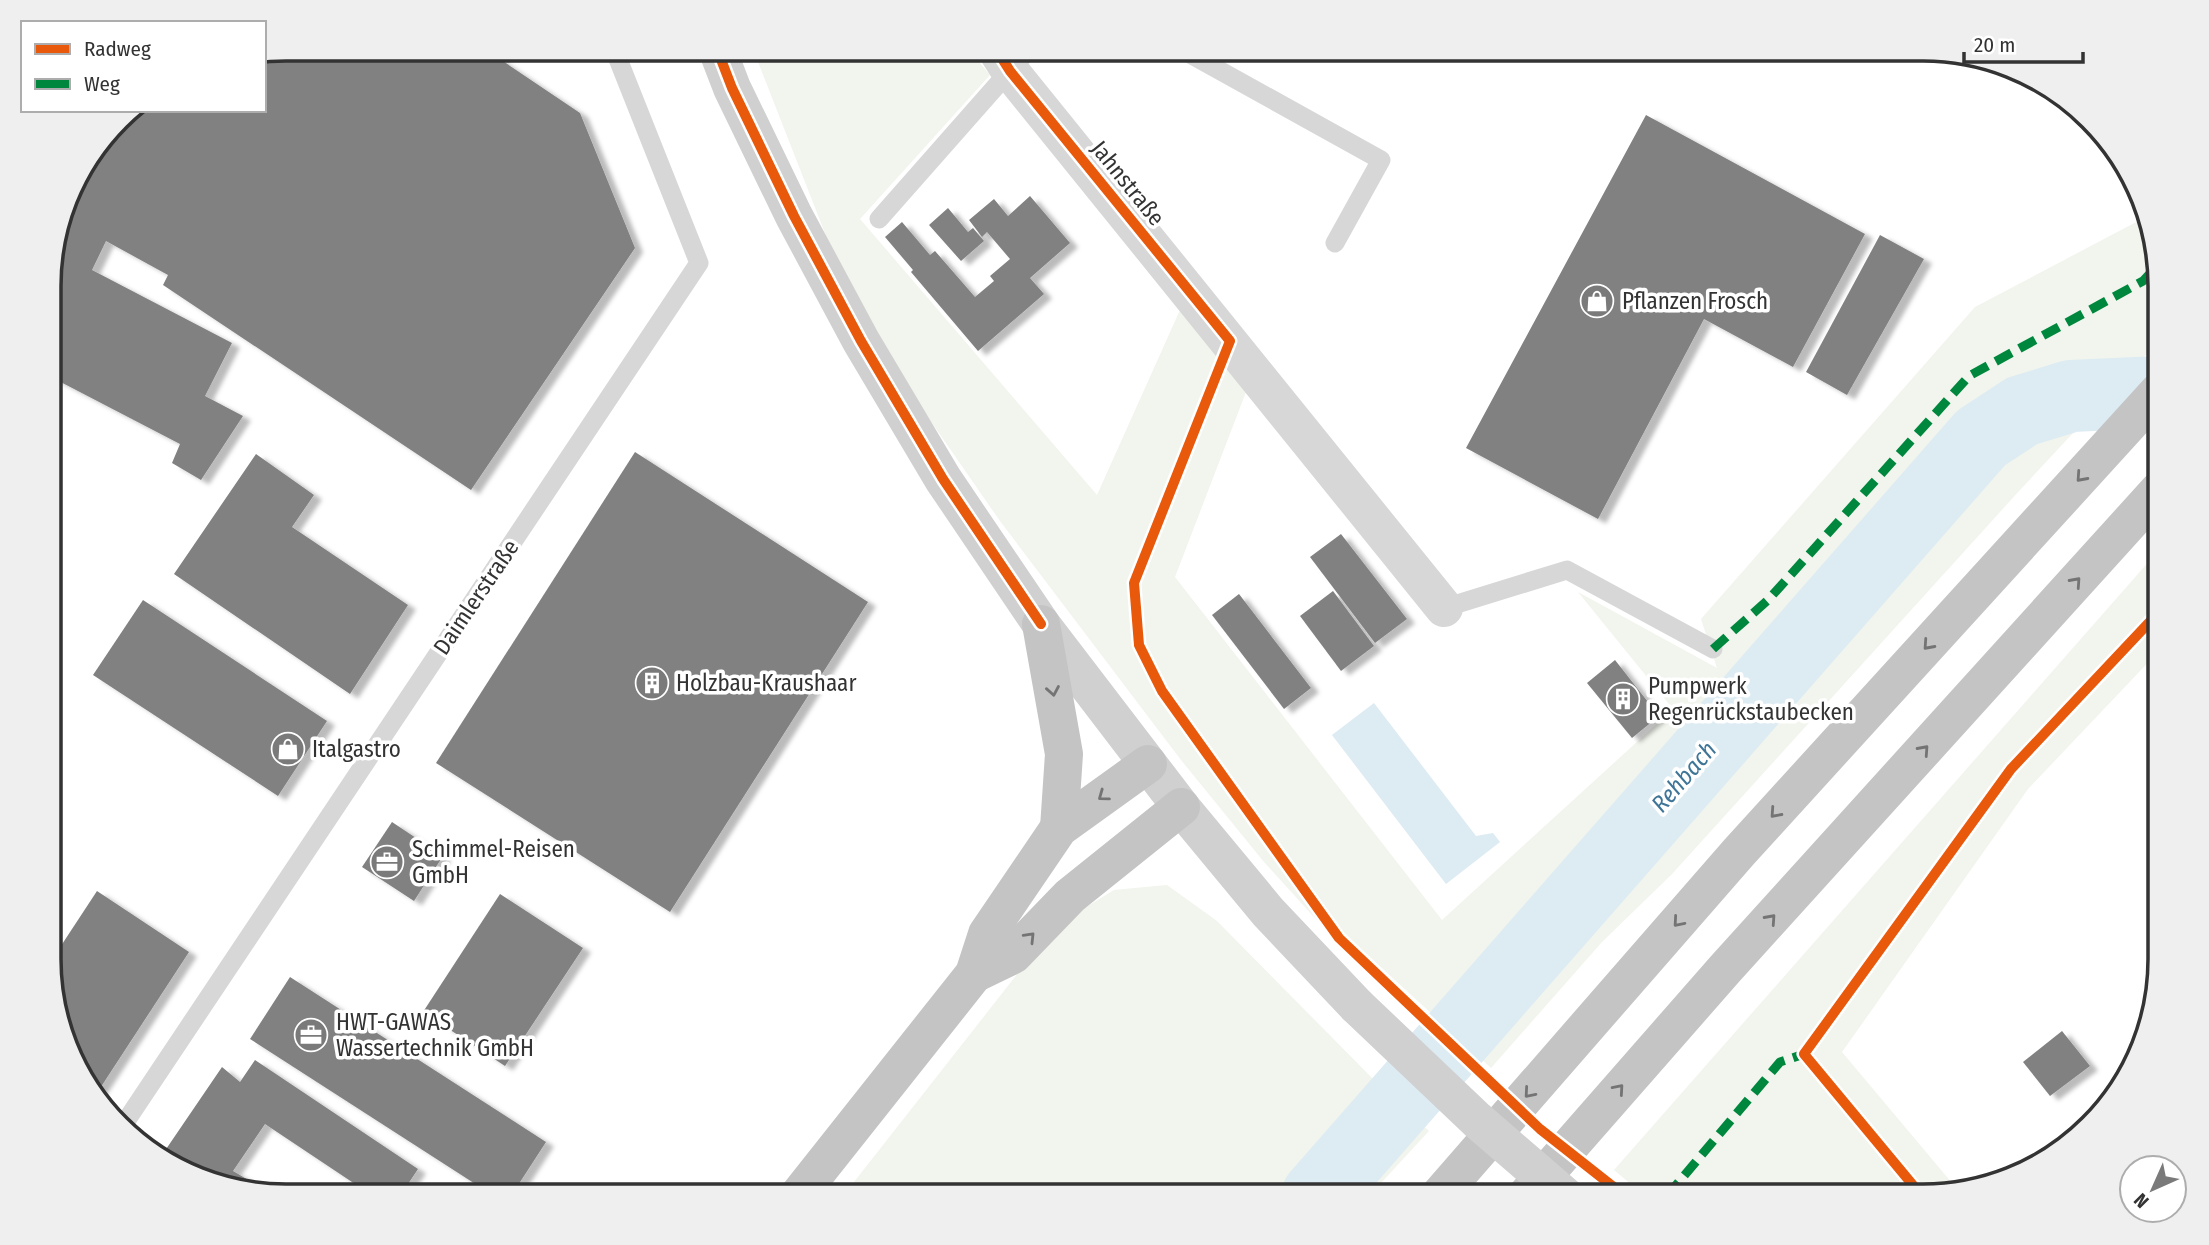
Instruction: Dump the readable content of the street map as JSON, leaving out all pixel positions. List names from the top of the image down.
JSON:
{
  "streets": {
    "street": ["Jahnstraße"],
    "lane": ["Daimlerstraße"]
  },
  "water": ["Rehbach"],
  "places": {
    "shop": ["Pflanzen Frosch", "Italgastro"],
    "building": ["Holzbau-Kraushaar", "Pumpwerk Regenrückstaubecken"],
    "office": ["Schimmel-Reisen GmbH", "HWT-GAWAS Wassertechnik GmbH"]
  },
  "legend": ["Radweg", "Weg"],
  "scale_bar": "20 m",
  "north": "bottom left"
}
